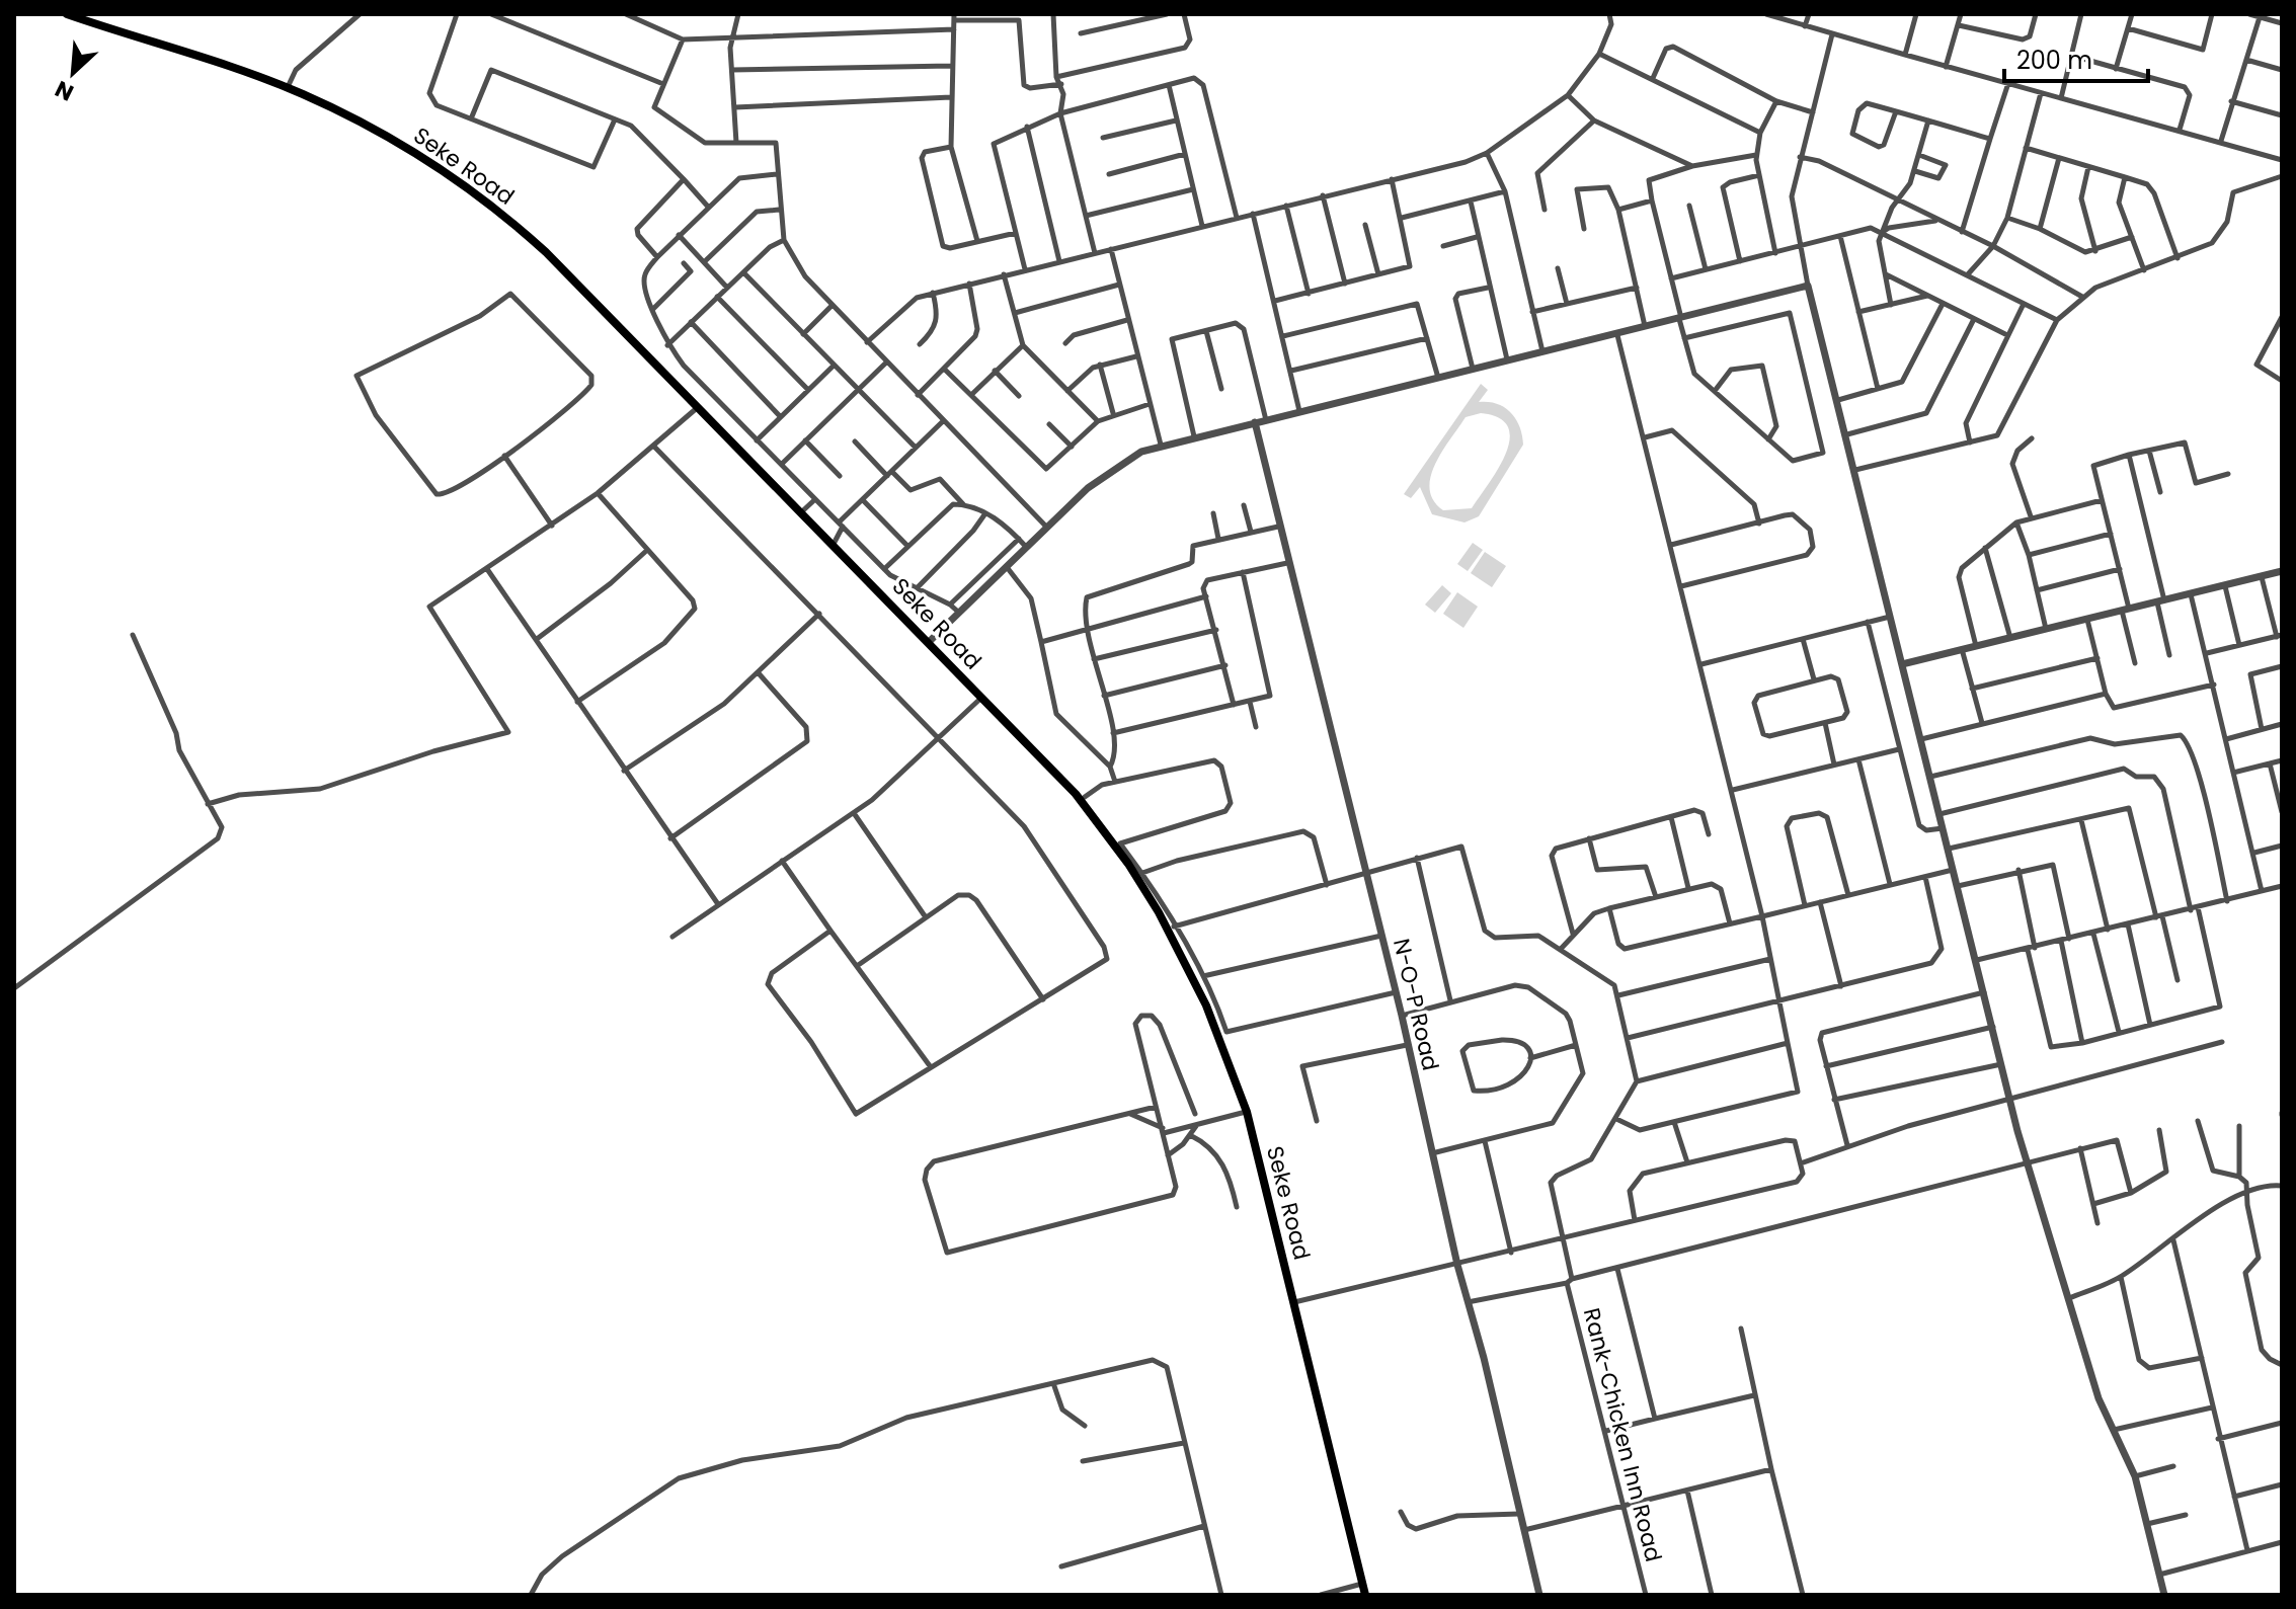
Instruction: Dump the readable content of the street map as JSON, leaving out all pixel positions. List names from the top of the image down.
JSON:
{
  "streets": {
    "main road": ["Seke Road"],
    "street": ["N-O-P Road", "Rank-Chicken Inn Road"]
  },
  "scale_bar": "200 m",
  "north": "bottom left"
}
